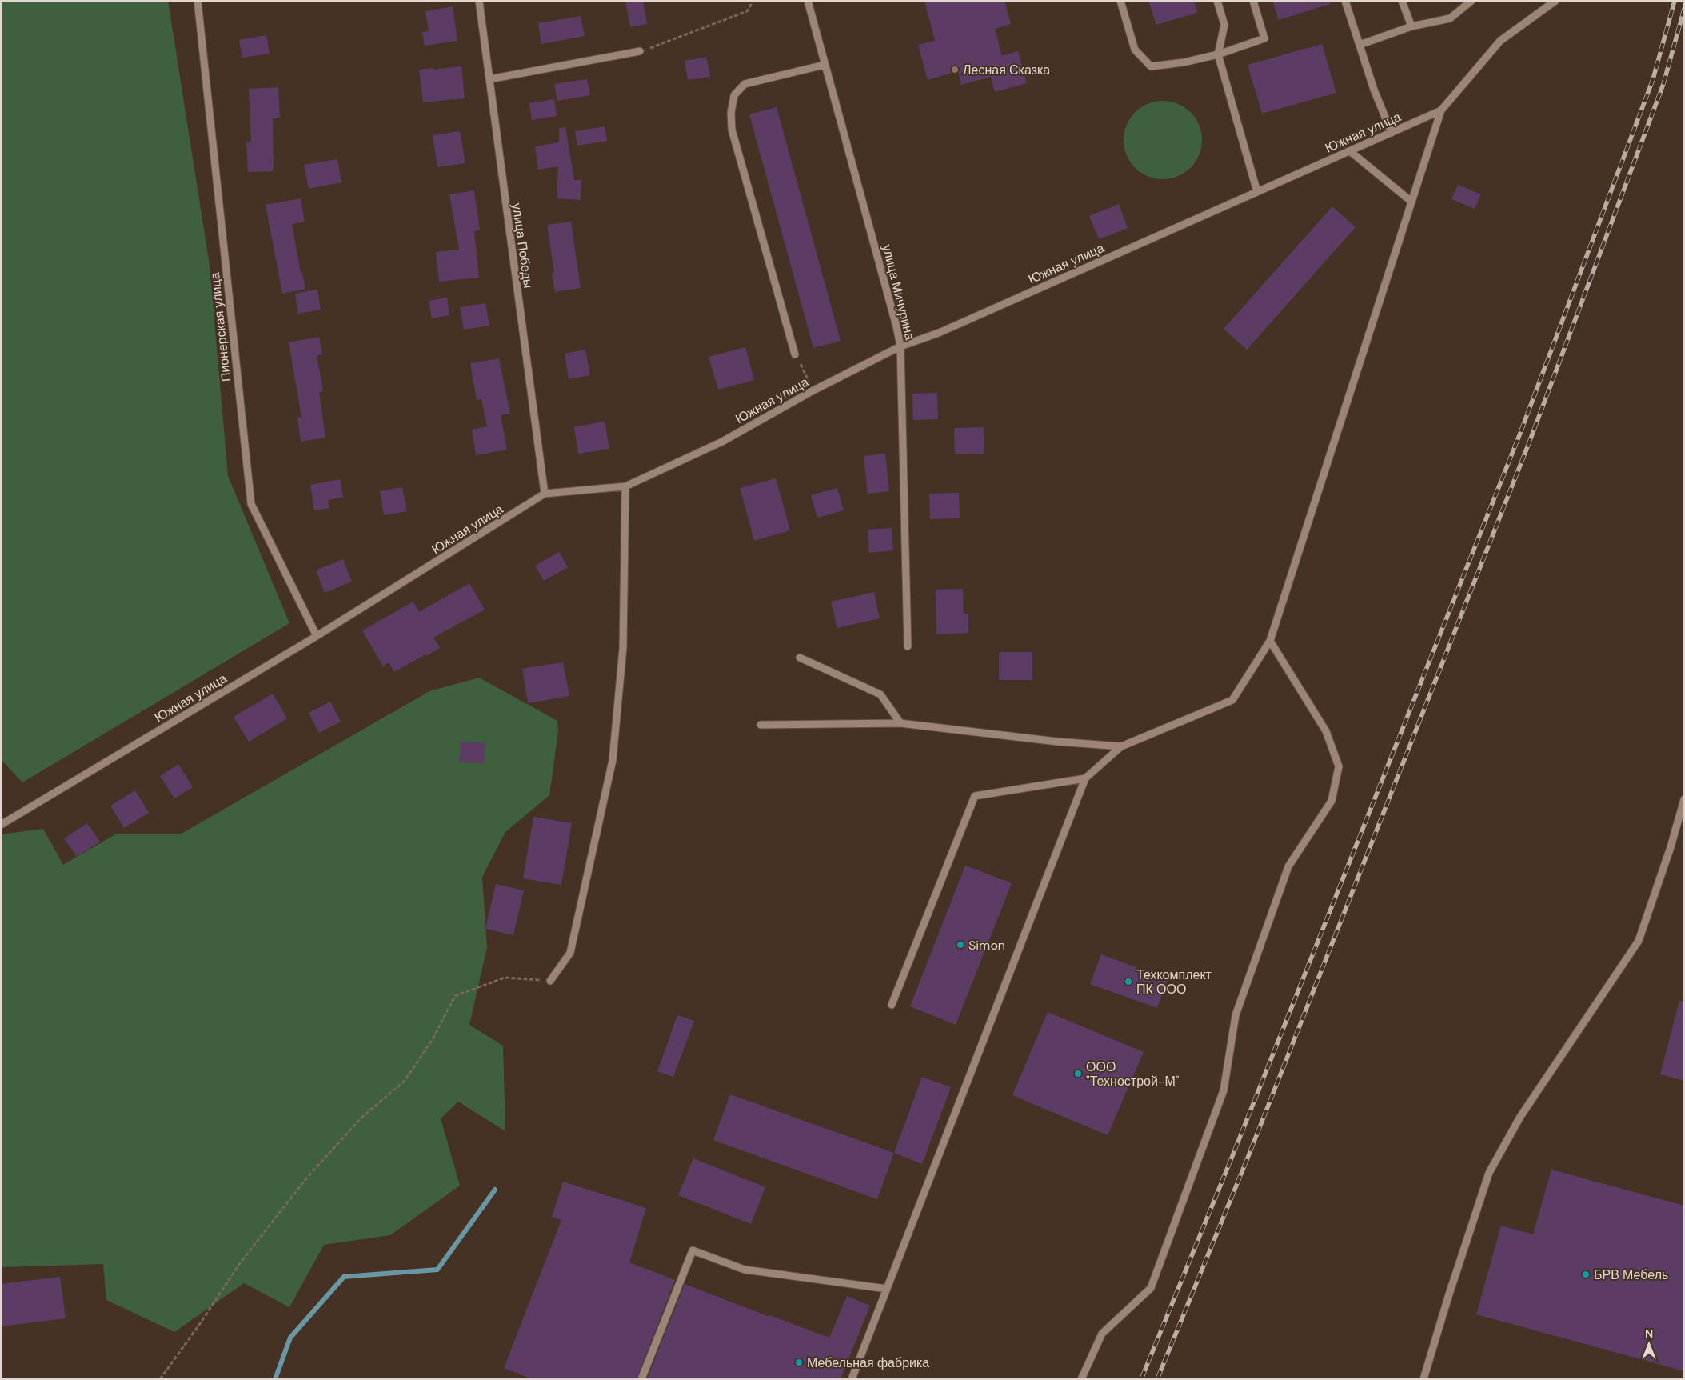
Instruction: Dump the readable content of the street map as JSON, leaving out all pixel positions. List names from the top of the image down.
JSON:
{
  "streets": {
    "street": [
      "Южная улица",
      "улица Победы",
      "улица Мичурина",
      "Пионерская улица"
    ]
  },
  "crossings": [
    ["Южная улица", "улица Победы"],
    ["Южная улица", "улица Мичурина"],
    ["Южная улица", "Пионерская улица"]
  ],
  "places": [
    "Лесная Сказка",
    "Simon",
    "Техкомплект ПК ООО",
    "ООО \"Технострой-М\"",
    "БРВ Мебель",
    "Мебельная фабрика"
  ],
  "north": "top"
}
